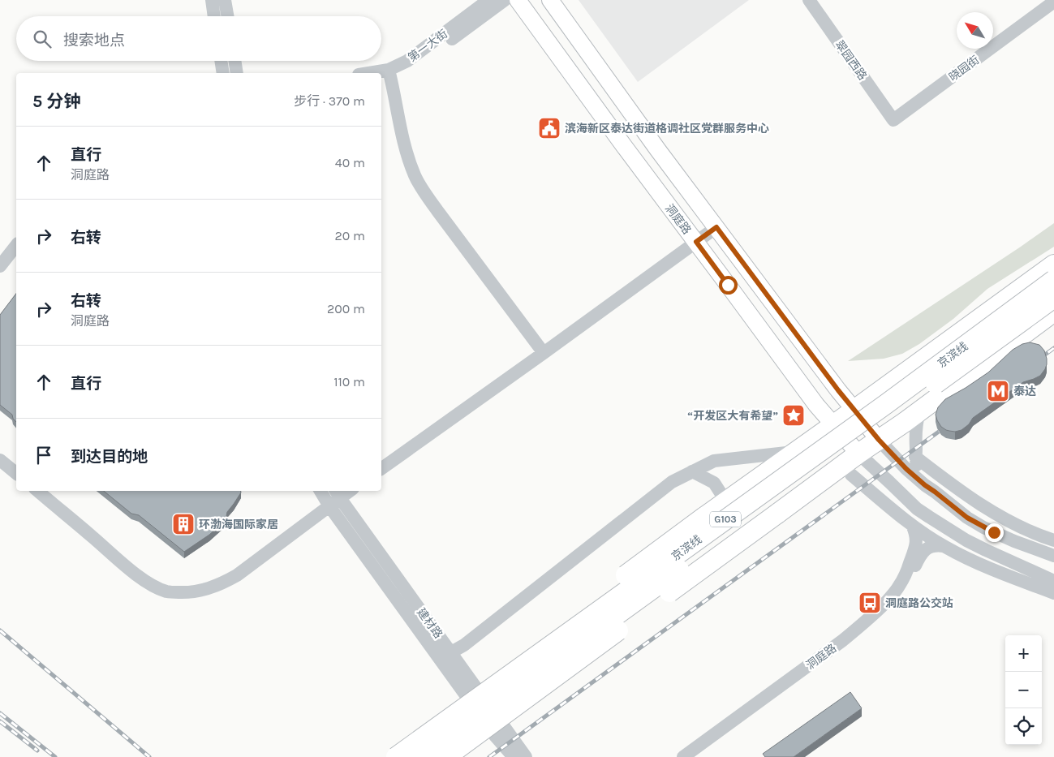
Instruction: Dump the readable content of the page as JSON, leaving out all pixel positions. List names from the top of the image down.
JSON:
{
  "streets": {
    "highway": ["京滨线", "G103"],
    "main road": ["洞庭路"],
    "street": [
      "第一大街",
      "翠园西路",
      "晓园街",
      "建材路"
    ]
  },
  "crossings": [
    ["翠园西路", "晓园街"]
  ],
  "places": {
    "public building": ["滨海新区泰达街道格调社区党群服务中心"],
    "metro station": ["泰达"],
    "place": ["“开发区大有希望”"],
    "building": ["环渤海国际家居"],
    "bus stop": ["洞庭路公交站"]
  },
  "north": "top left",
  "page": {
    "search": "搜索地点",
    "heading": ["5 分钟", "步行 · 370 m"],
    "list": [
      ["直行", "洞庭路", "40 m"],
      ["右转", "20 m"],
      ["右转", "洞庭路", "200 m"],
      ["直行", "110 m"],
      "到达目的地"
    ],
    "map_buttons": ["+", "−"]
  }
}
